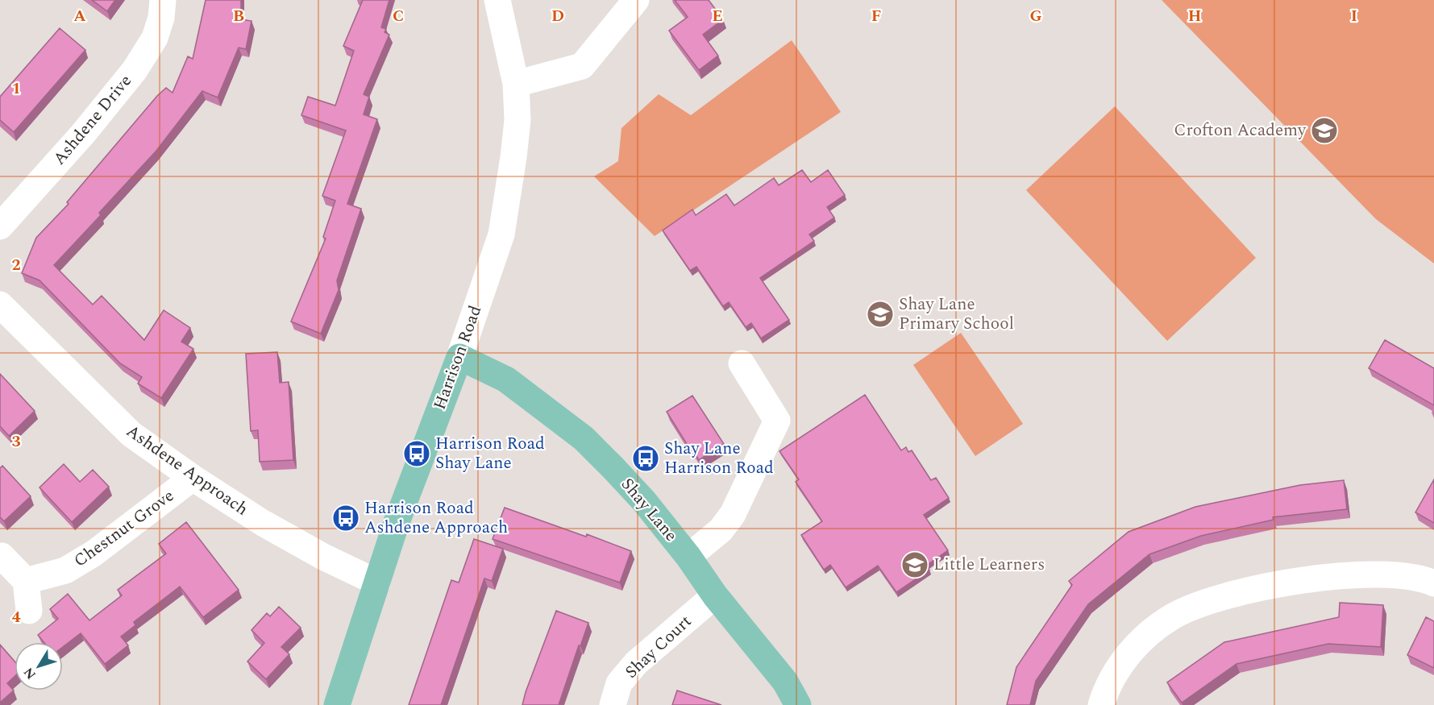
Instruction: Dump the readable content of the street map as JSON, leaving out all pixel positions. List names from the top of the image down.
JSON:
{
  "streets": {
    "main road": ["Harrison Road", "Shay Lane"],
    "street": [
      "Ashdene Drive",
      "Ashdene Approach",
      "Chestnut Grove",
      "Shay Court"
    ]
  },
  "crossings": [
    ["Harrison Road", "Ashdene Approach"],
    ["Harrison Road", "Shay Lane"],
    ["Ashdene Approach", "Chestnut Grove"],
    ["Shay Lane", "Shay Court"]
  ],
  "places": {
    "school or university": ["Crofton Academy", "Shay Lane Primary School", "Little Learners"],
    "bus stop": ["Harrison Road Shay Lane", "Shay Lane Harrison Road", "Harrison Road Ashdene Approach"]
  },
  "north": "bottom left",
  "grid": {
    "columns": [
      "A",
      "B",
      "C",
      "D",
      "E",
      "F",
      "G",
      "H",
      "I"
    ],
    "rows": [
      "1",
      "2",
      "3",
      "4"
    ]
  }
}
